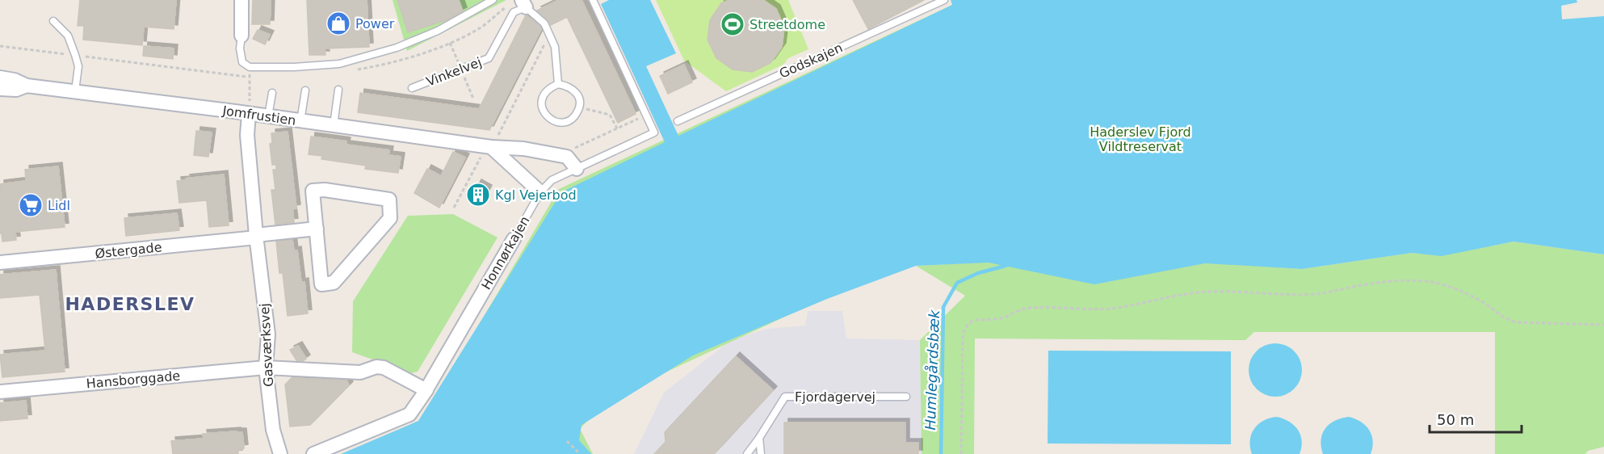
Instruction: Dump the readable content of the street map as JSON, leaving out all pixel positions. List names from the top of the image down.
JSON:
{
  "streets": {
    "street": [
      "Jomfrustien",
      "Østergade",
      "Honnørkajen",
      "Gasværksvej",
      "Hansborggade"
    ],
    "lane": ["Godskajen", "Vinkelvej", "Fjordagervej"]
  },
  "crossings": [
    ["Jomfrustien", "Gasværksvej"],
    ["Østergade", "Gasværksvej"],
    ["Honnørkajen", "Hansborggade"],
    ["Gasværksvej", "Hansborggade"]
  ],
  "districts": ["HADERSLEV"],
  "water": ["Humlegårdsbæk"],
  "parks": ["Haderslev Fjord Vildtreservat"],
  "places": {
    "shop": ["Power"],
    "sports": ["Streetdome"],
    "building": ["Kgl Vejerbod"],
    "supermarket": ["Lidl"]
  },
  "scale_bar": "50 m"
}
